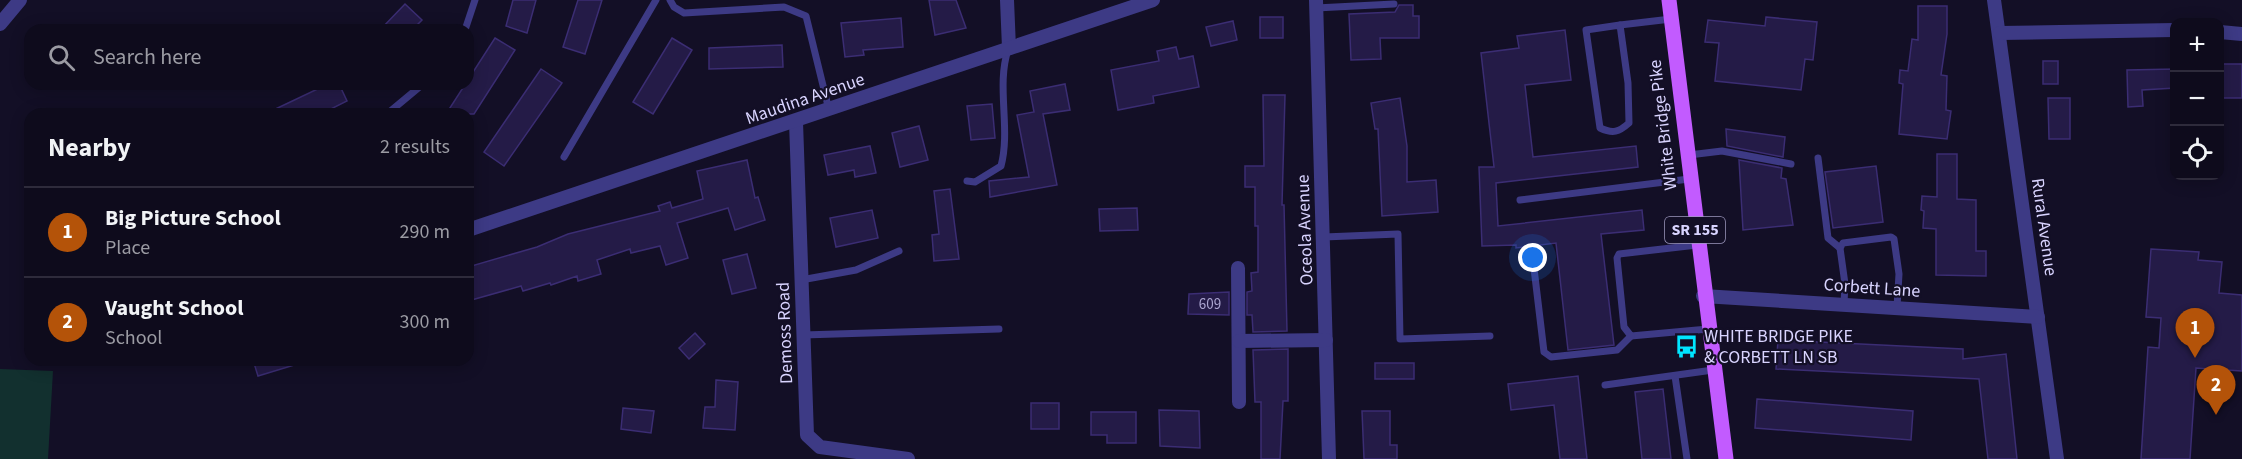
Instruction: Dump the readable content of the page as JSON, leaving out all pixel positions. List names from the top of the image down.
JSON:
{
  "streets": {
    "main road": ["White Bridge Pike", "SR 155"],
    "street": [
      "Maudina Avenue",
      "Rural Avenue",
      "Oceola Avenue",
      "Corbett Lane",
      "Demoss Road"
    ]
  },
  "crossings": [
    ["Maudina Avenue", "Demoss Road"],
    ["White Bridge Pike", "Corbett Lane"],
    ["Rural Avenue", "Corbett Lane"]
  ],
  "places": {
    "bus stop": ["WHITE BRIDGE PIKE & CORBETT LN SB"]
  },
  "house_numbers": ["609"],
  "page": {
    "map_buttons": ["+", "−"],
    "search": "Search here",
    "heading": ["Nearby", "2 results"],
    "list": [
      {
        "mark": "1",
        "name": "Big Picture School",
        "note": "Place",
        "value": "290 m"
      },
      {
        "mark": "2",
        "name": "Vaught School",
        "note": "School",
        "value": "300 m"
      }
    ],
    "pins": ["1", "2"]
  }
}
